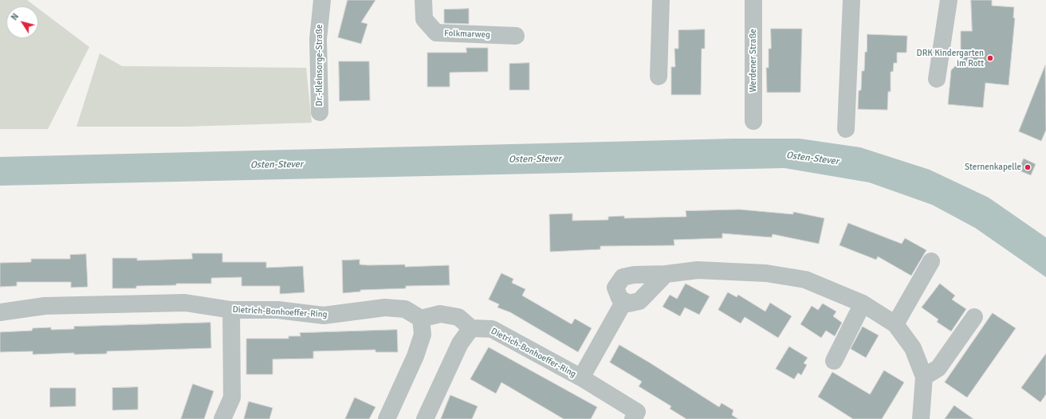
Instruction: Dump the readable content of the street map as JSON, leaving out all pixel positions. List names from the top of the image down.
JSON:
{
  "streets": {
    "street": [
      "Folkmarweg",
      "Werdener Straße",
      "Dr.-Kleinsorge-Straße",
      "Dietrich-Bonhoeffer-Ring"
    ]
  },
  "water": ["Osten-Stever"],
  "places": ["DRK Kindergarten im Rott", "Sternenkapelle"],
  "north": "top left"
}
